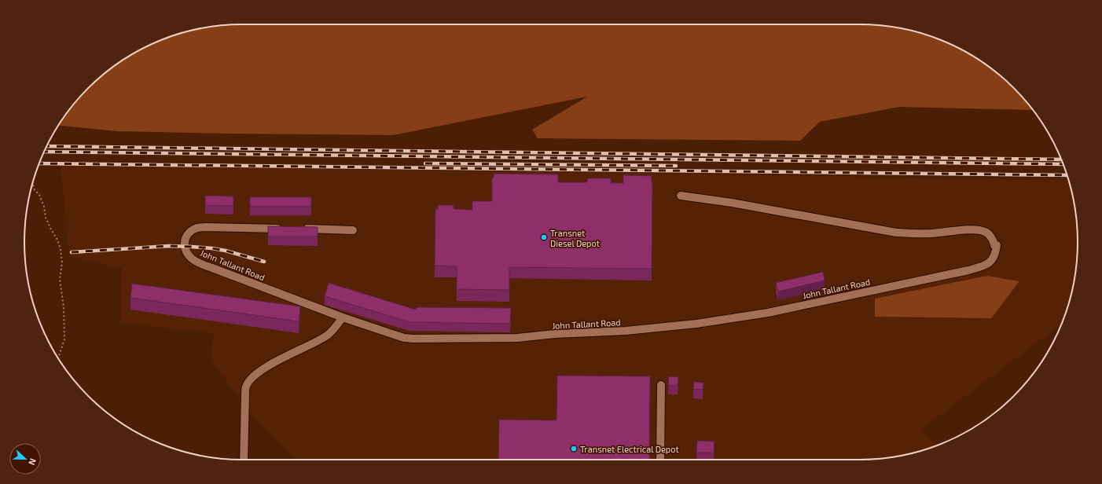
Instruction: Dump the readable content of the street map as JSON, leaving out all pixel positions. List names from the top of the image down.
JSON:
{
  "streets": {
    "lane": ["John Tallant Road"]
  },
  "places": ["Transnet Diesel Depot", "Transnet Electrical Depot"],
  "north": "right"
}
